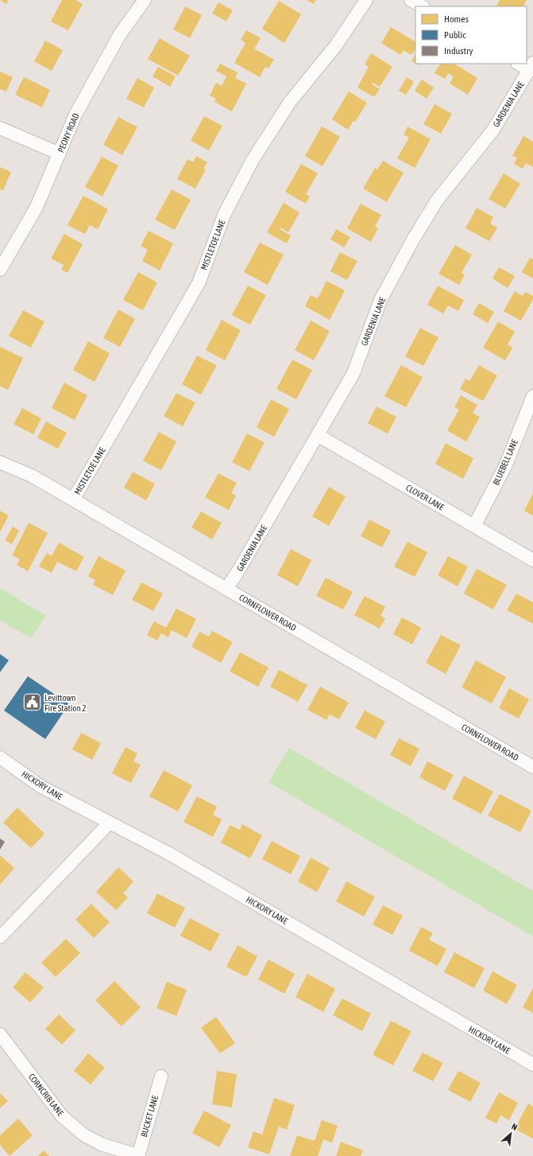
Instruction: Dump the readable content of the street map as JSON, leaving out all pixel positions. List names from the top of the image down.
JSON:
{
  "streets": {
    "street": [
      "GARDENIA LANE",
      "PEONY ROAD",
      "MISTLETOE LANE",
      "BLUEBELL LANE",
      "CLOVER LANE",
      "CORNFLOWER ROAD",
      "HICKORY LANE",
      "CORNCRIB LANE",
      "BUCKET LANE"
    ]
  },
  "crossings": [
    ["GARDENIA LANE", "CLOVER LANE"],
    ["GARDENIA LANE", "CORNFLOWER ROAD"],
    ["MISTLETOE LANE", "CORNFLOWER ROAD"],
    ["BLUEBELL LANE", "CLOVER LANE"],
    ["CORNCRIB LANE", "BUCKET LANE"]
  ],
  "places": {
    "public building": ["Levittown Fire Station 2"]
  },
  "legend": ["Homes", "Public", "Industry"],
  "north": "top right"
}
